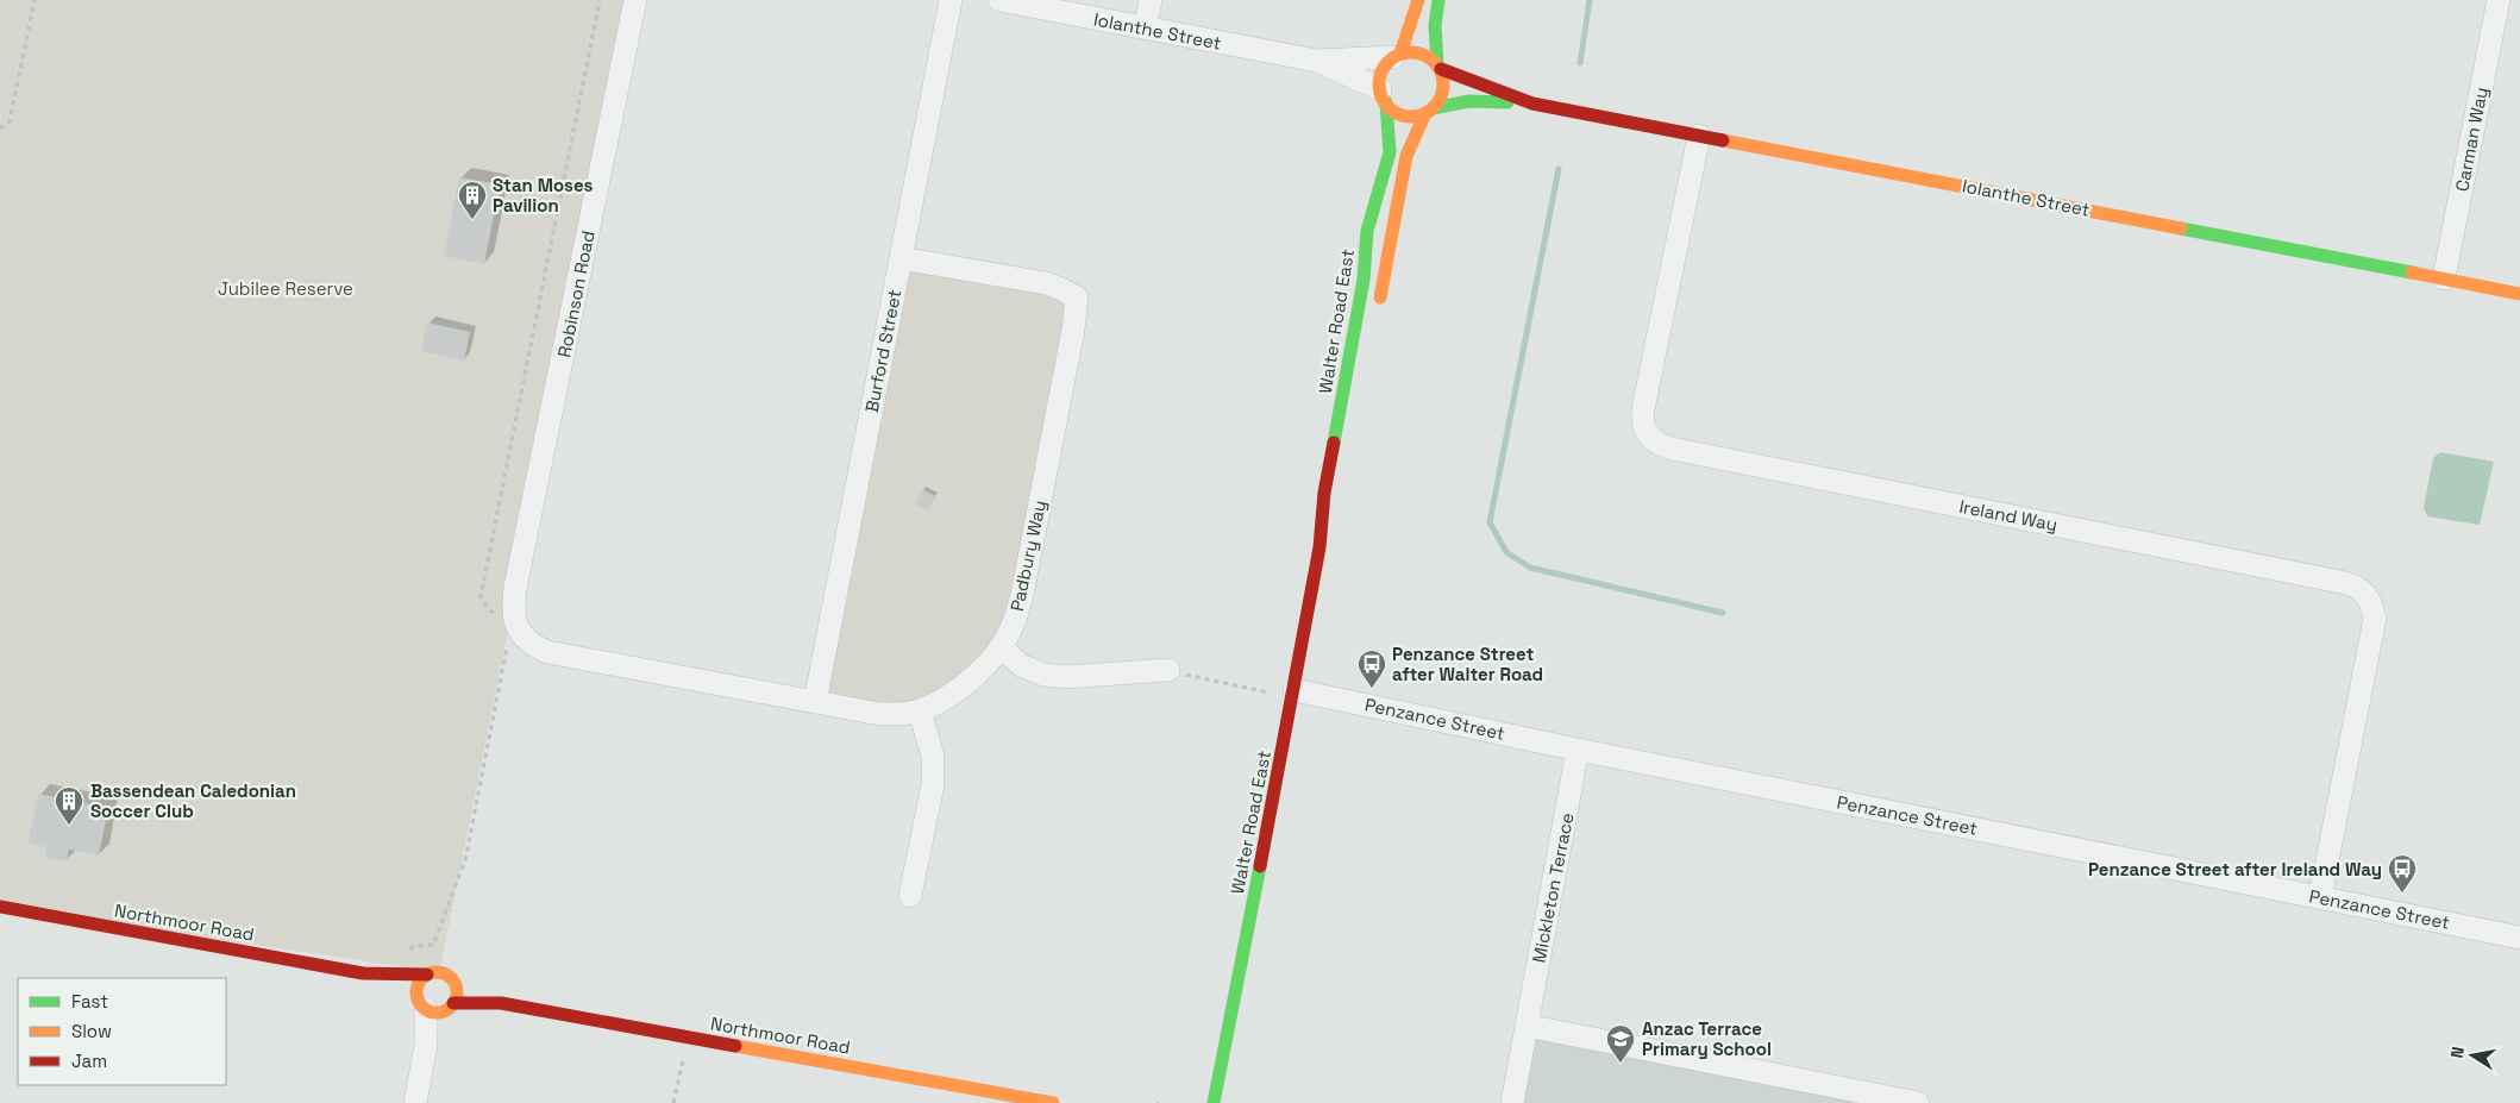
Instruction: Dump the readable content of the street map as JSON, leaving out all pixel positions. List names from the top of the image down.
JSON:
{
  "streets": {
    "street": [
      "Iolanthe Street",
      "Carman Way",
      "Robinson Road",
      "Walter Road East",
      "Burford Street",
      "Ireland Way",
      "Padbury Way",
      "Penzance Street",
      "Mickleton Terrace",
      "Northmoor Road"
    ]
  },
  "crossings": [
    ["Iolanthe Street", "Carman Way"],
    ["Iolanthe Street", "Walter Road East"],
    ["Iolanthe Street", "Ireland Way"],
    ["Robinson Road", "Padbury Way"],
    ["Walter Road East", "Penzance Street"],
    ["Burford Street", "Padbury Way"],
    ["Ireland Way", "Penzance Street"],
    ["Penzance Street", "Mickleton Terrace"]
  ],
  "parks": ["Jubilee Reserve"],
  "places": {
    "building": ["Stan Moses Pavilion", "Bassendean Caledonian Soccer Club"],
    "bus stop": ["Penzance Street after Walter Road", "Penzance Street after Ireland Way"],
    "school or university": ["Anzac Terrace Primary School"]
  },
  "legend": ["Fast", "Slow", "Jam"],
  "north": "left"
}
